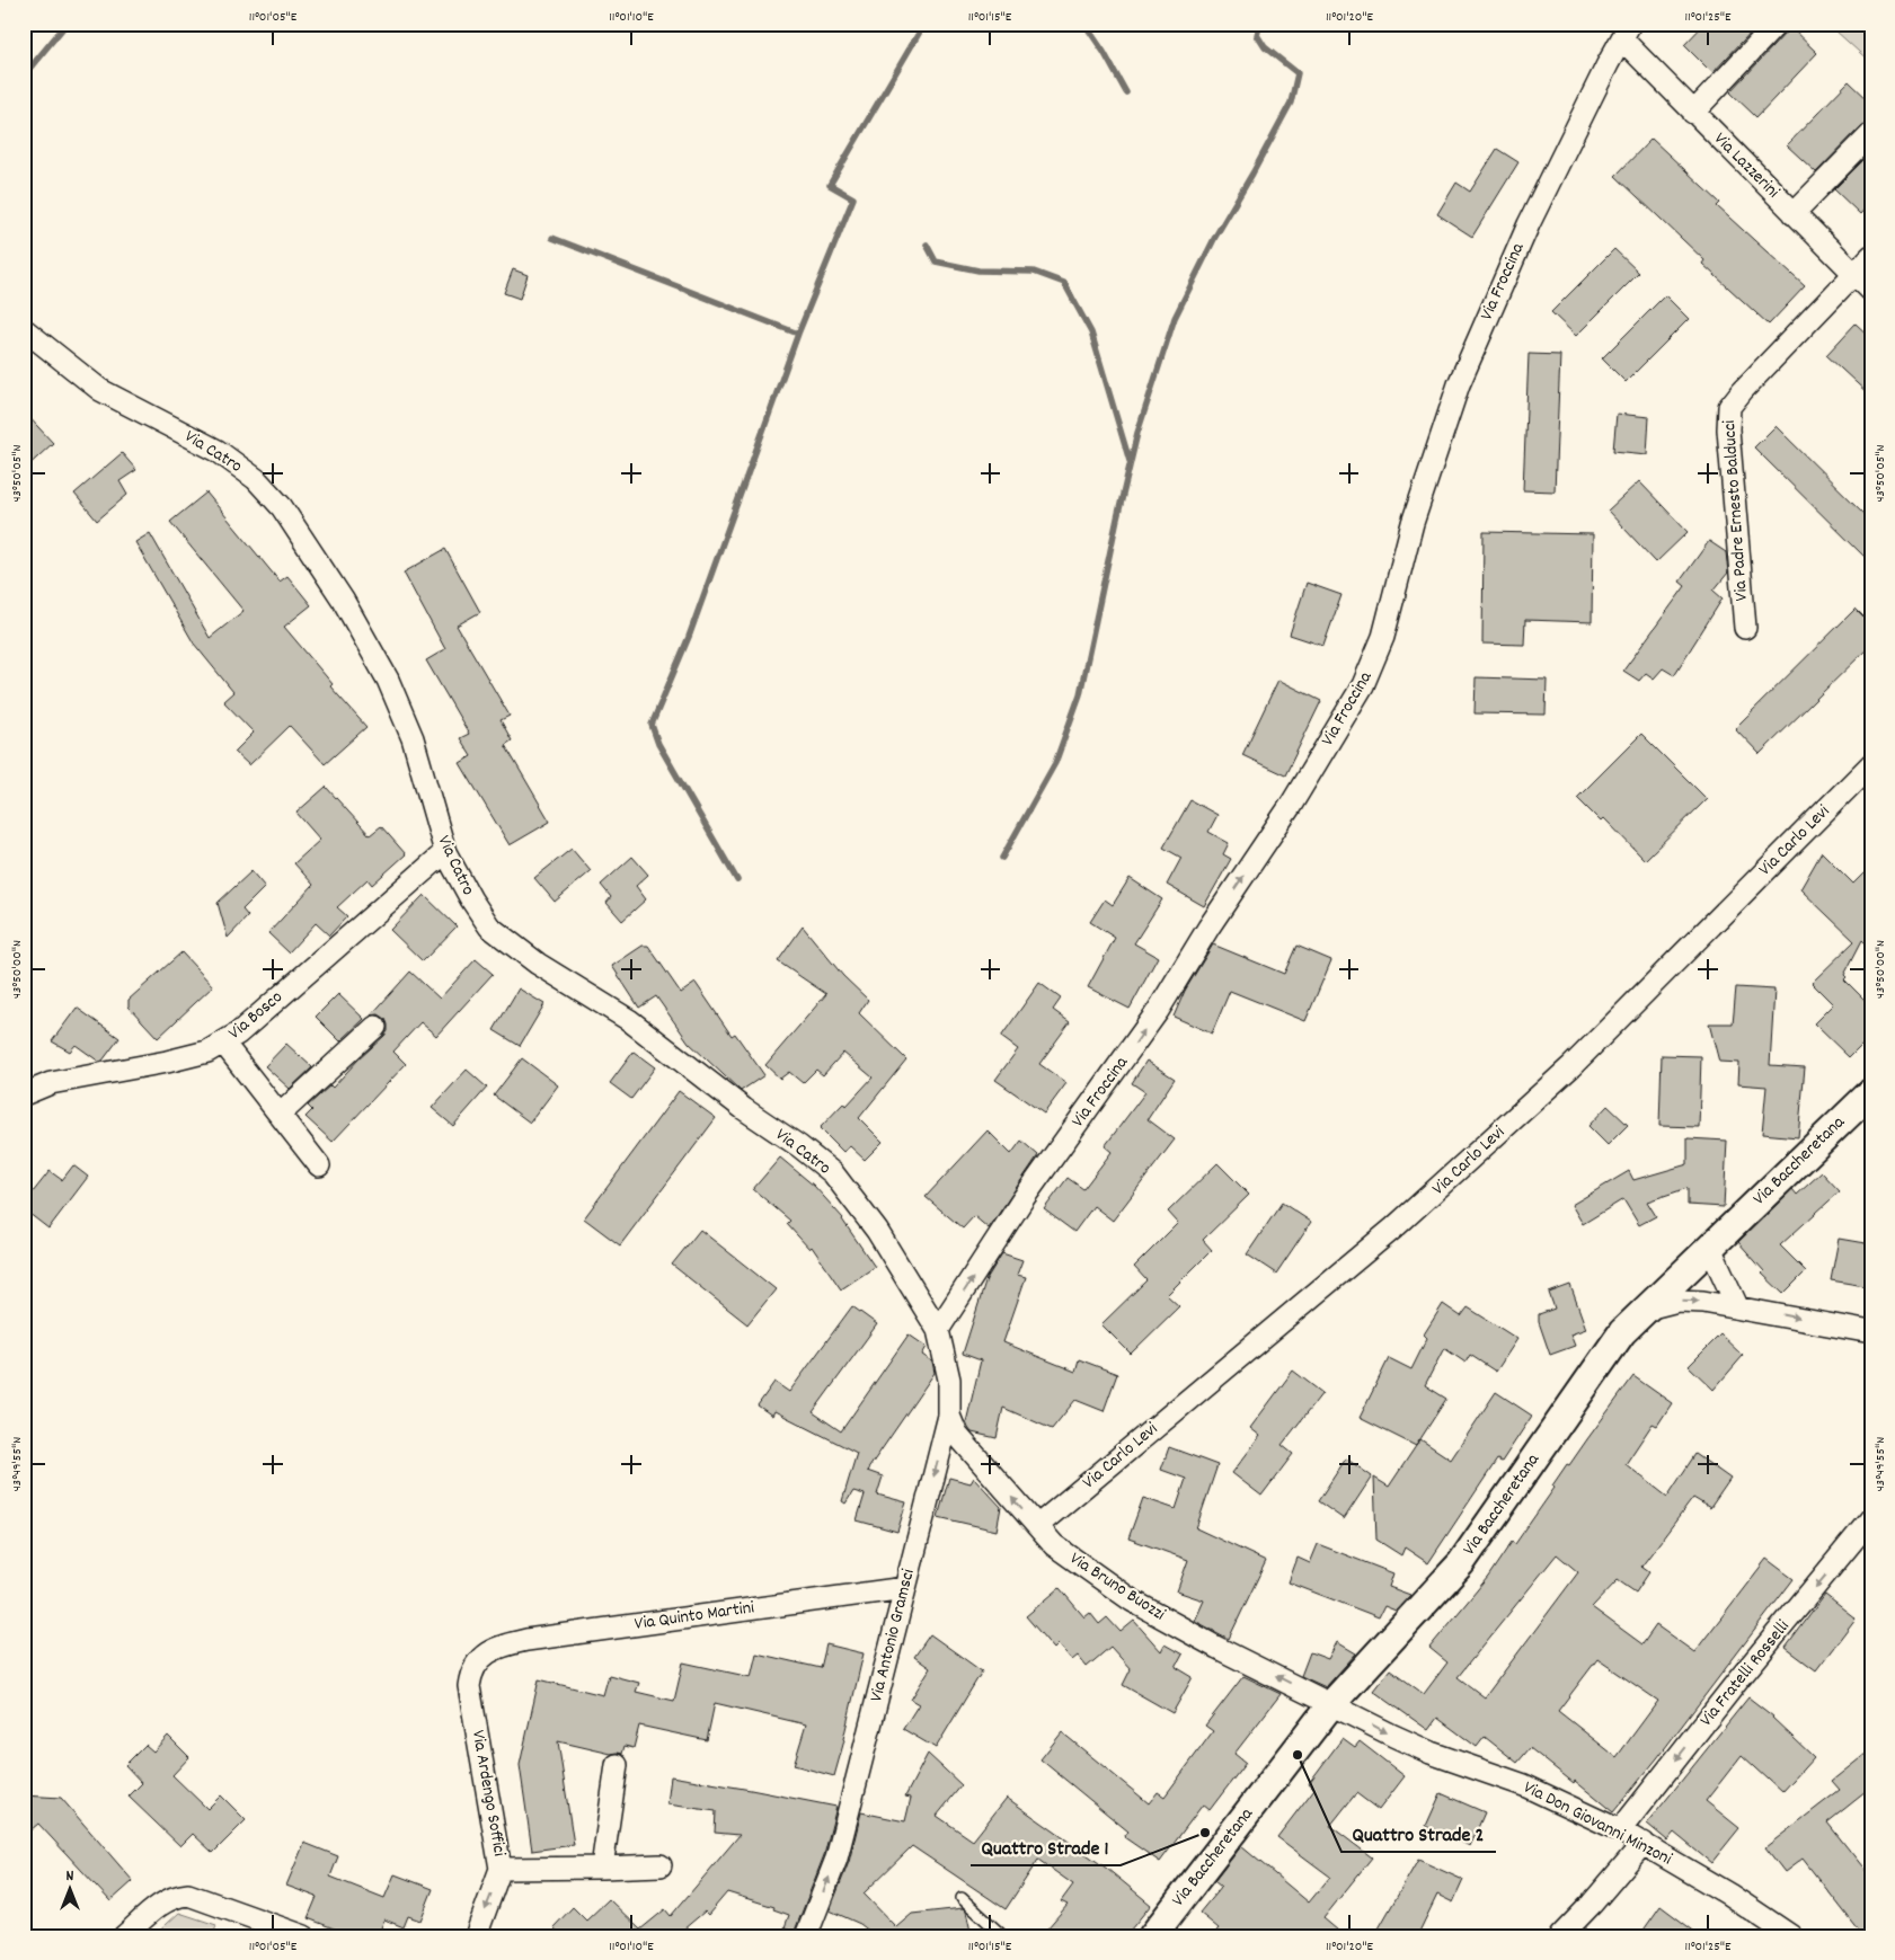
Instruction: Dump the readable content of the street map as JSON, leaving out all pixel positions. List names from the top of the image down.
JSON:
{
  "streets": {
    "street": [
      "Via Lazzerini",
      "Via Froccina",
      "Via Catro",
      "Via Padre Ernesto Balducci",
      "Via Carlo Levi",
      "Via Bosco",
      "Via Baccheretana",
      "Via Bruno Buozzi",
      "Via Quinto Martini",
      "Via Antonio Gramsci",
      "Via Fratelli Rosselli",
      "Via Ardengo Soffici",
      "Via Don Giovanni Minzoni"
    ]
  },
  "crossings": [
    ["Via Lazzerini", "Via Froccina"],
    ["Via Lazzerini", "Via Padre Ernesto Balducci"],
    ["Via Froccina", "Via Catro"],
    ["Via Froccina", "Via Antonio Gramsci"],
    ["Via Catro", "Via Bosco"],
    ["Via Catro", "Via Antonio Gramsci"],
    ["Via Carlo Levi", "Via Bruno Buozzi"],
    ["Via Baccheretana", "Via Bruno Buozzi"],
    ["Via Baccheretana", "Via Don Giovanni Minzoni"],
    ["Via Bruno Buozzi", "Via Antonio Gramsci"],
    ["Via Bruno Buozzi", "Via Don Giovanni Minzoni"],
    ["Via Quinto Martini", "Via Antonio Gramsci"],
    ["Via Quinto Martini", "Via Ardengo Soffici"],
    ["Via Fratelli Rosselli", "Via Don Giovanni Minzoni"]
  ],
  "one_way": [
    "Via Froccina",
    "Via Bruno Buozzi",
    "Via Fratelli Rosselli",
    "Via Don Giovanni Minzoni"
  ],
  "places": ["Quattro Strade 2", "Quattro Strade 1"],
  "north": "top",
  "coordinates": [
    "11°01'05\"E",
    "11°01'10\"E",
    "11°01'15\"E",
    "11°01'20\"E",
    "11°01'25\"E",
    "43°50'05\"N",
    "43°50'00\"N",
    "43°49'55\"N"
  ]
}
